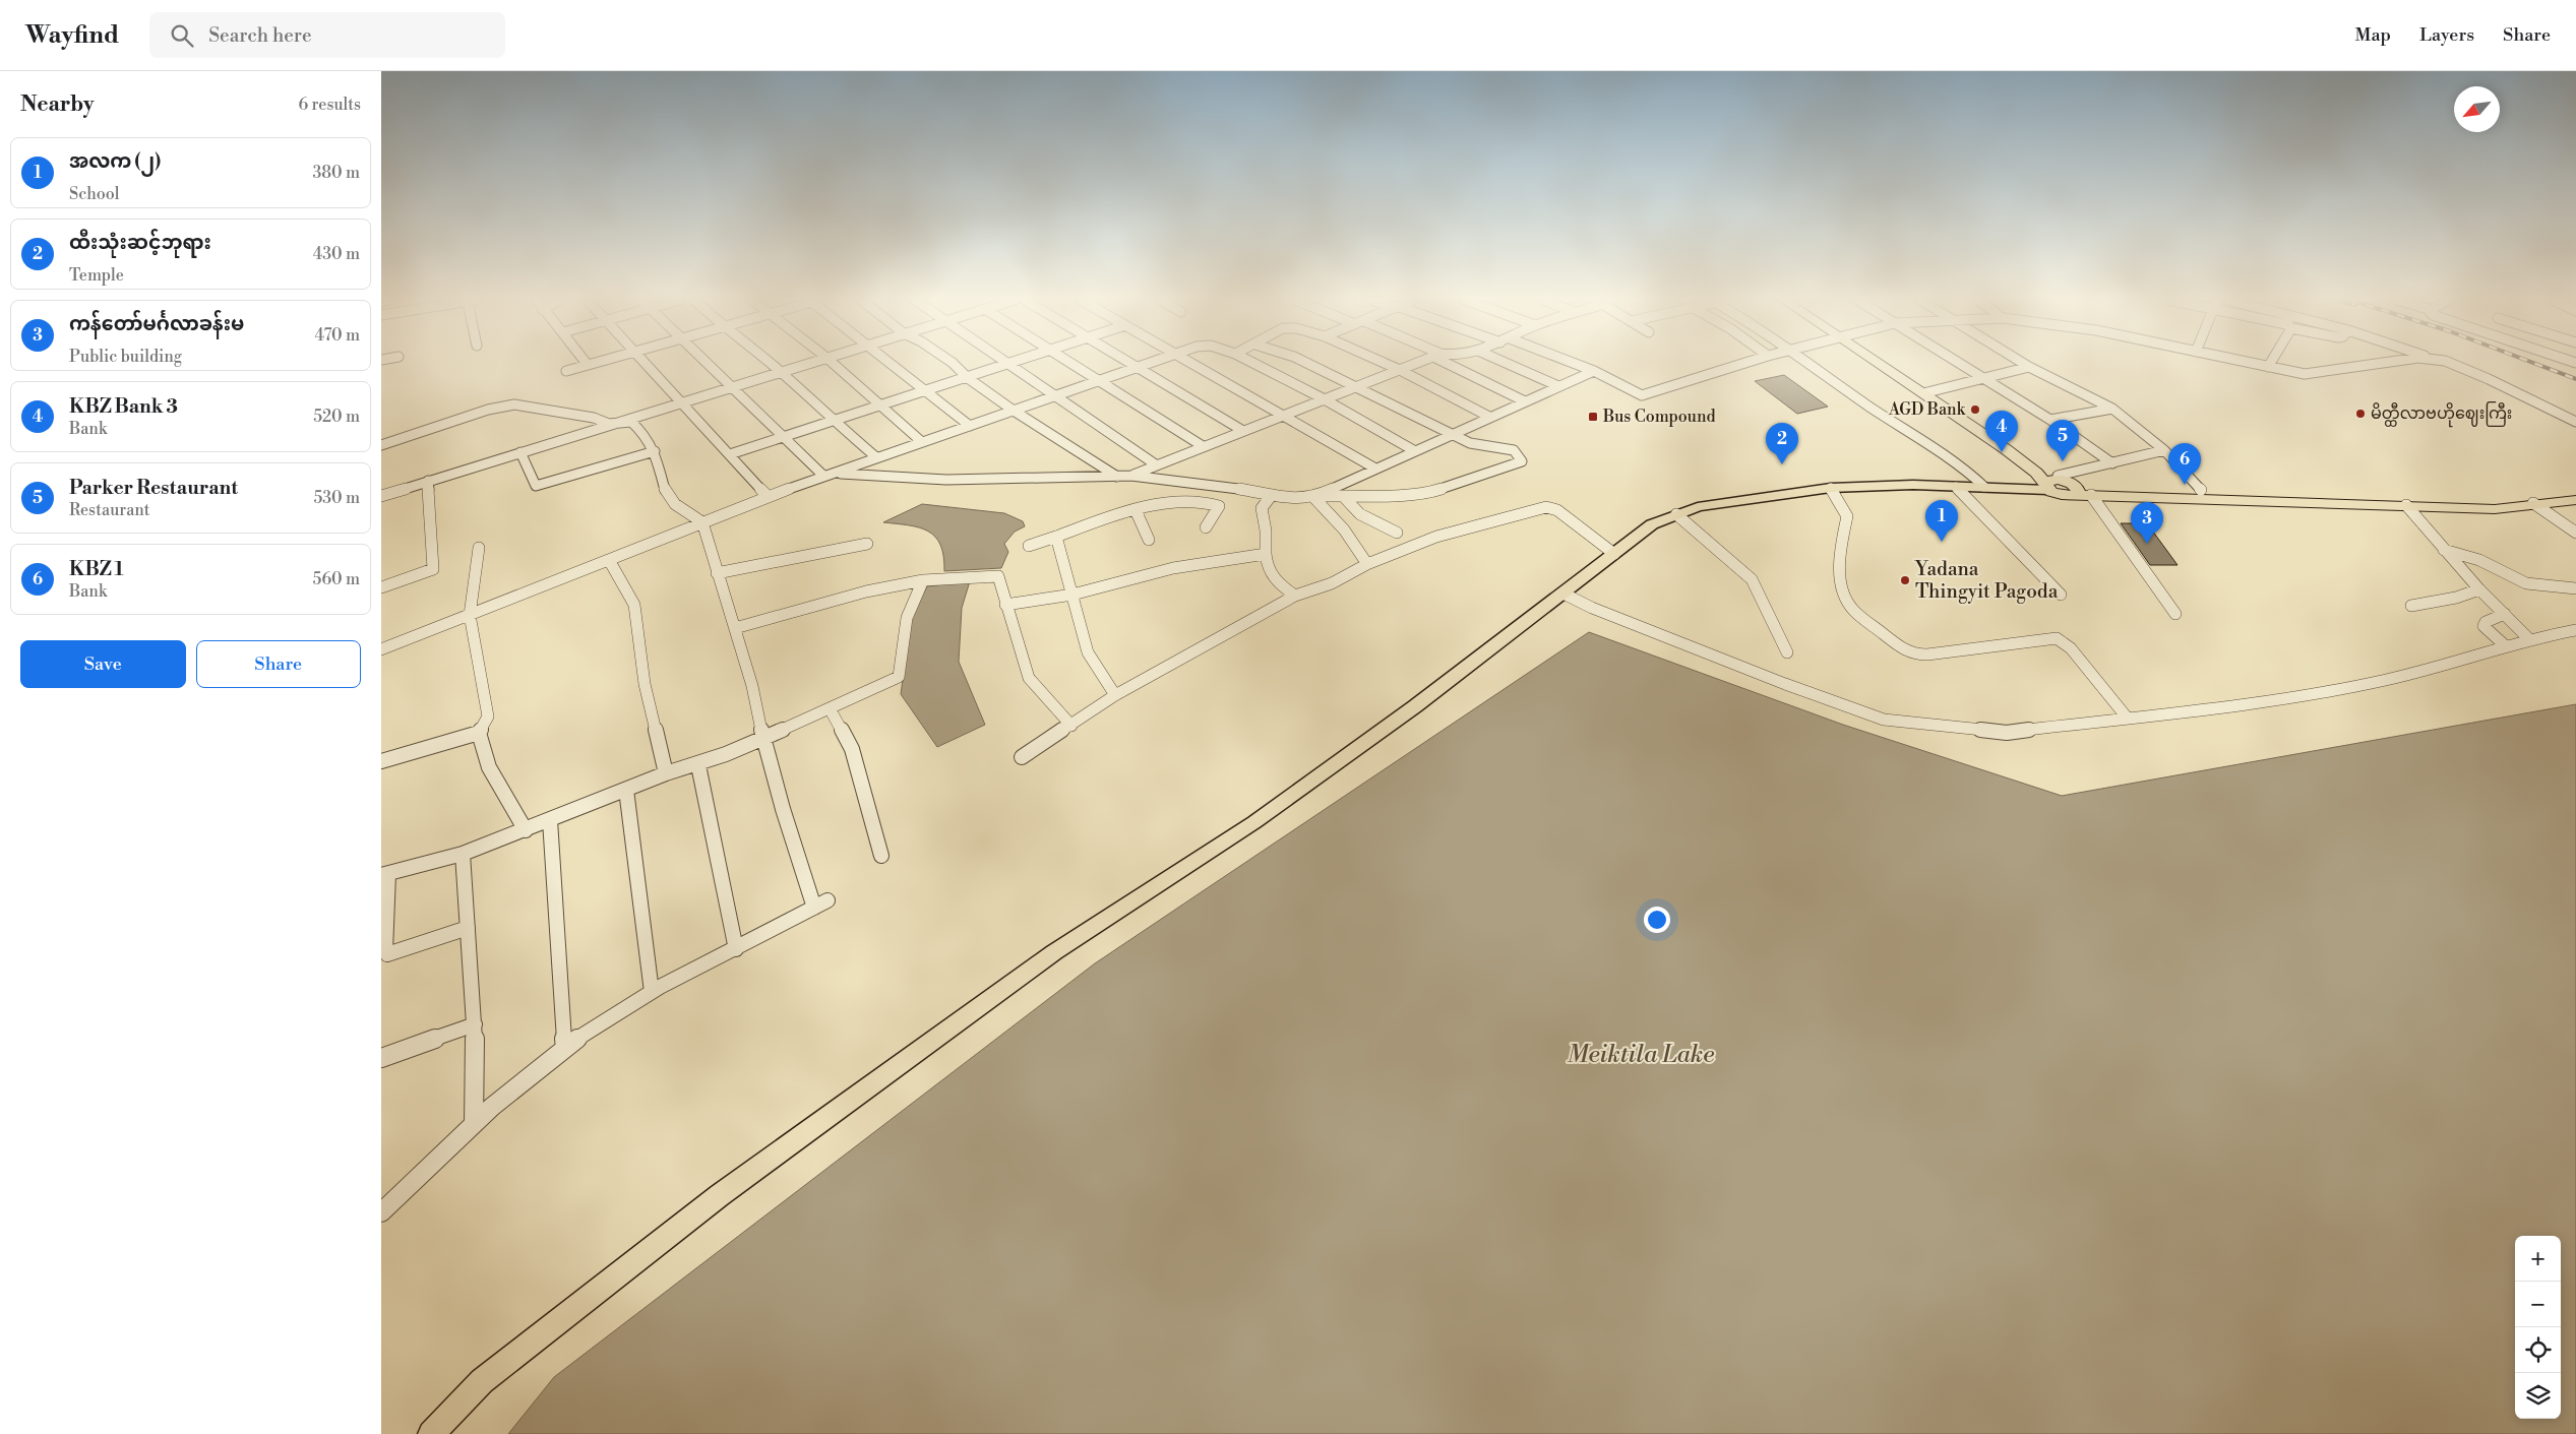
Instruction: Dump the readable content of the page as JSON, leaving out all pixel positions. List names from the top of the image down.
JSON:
{
  "water": ["Meiktila Lake"],
  "places": {
    "other": ["AGD Bank", "မိတ္ထီလာဗဟိုဈေးကြီး", "Yadana Thingyit Pagoda"],
    "transit": ["Bus Compound"]
  },
  "north": "bottom left",
  "page": {
    "header": "Wayfind",
    "search": "Search here",
    "nav": ["Map", "Layers", "Share"],
    "heading": ["Nearby", "6 results"],
    "list": [
      {
        "mark": "1",
        "name": "အလက (၂)",
        "note": "School",
        "value": "380 m"
      },
      {
        "mark": "2",
        "name": "ထီးသုံးဆင့်ဘုရား",
        "note": "Temple",
        "value": "430 m"
      },
      {
        "mark": "3",
        "name": "ကန်တော်မင်္ဂလာခန်းမ",
        "note": "Public building",
        "value": "470 m"
      },
      {
        "mark": "4",
        "name": "KBZ Bank 3",
        "note": "Bank",
        "value": "520 m"
      },
      {
        "mark": "5",
        "name": "Parker Restaurant",
        "note": "Restaurant",
        "value": "530 m"
      },
      {
        "mark": "6",
        "name": "KBZ 1",
        "note": "Bank",
        "value": "560 m"
      }
    ],
    "pins": [
      "4",
      "5",
      "2",
      "6",
      "1",
      "3"
    ],
    "buttons": ["Save", "Share"],
    "map_buttons": ["+", "−"]
  }
}
